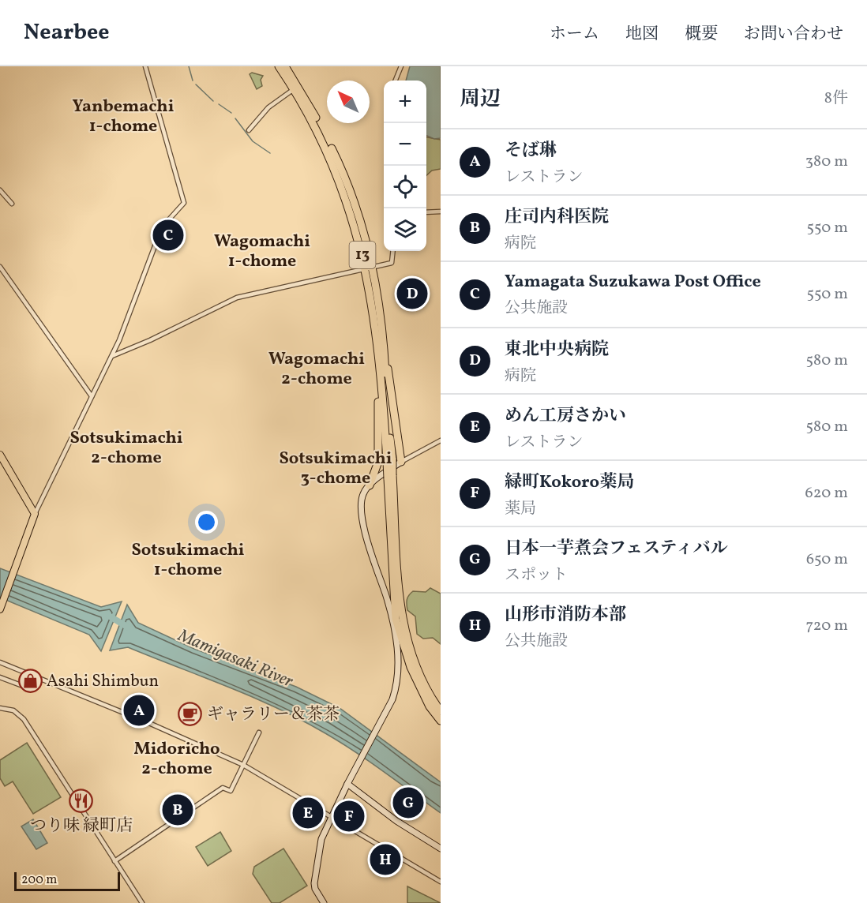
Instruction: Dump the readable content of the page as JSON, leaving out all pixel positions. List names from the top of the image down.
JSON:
{
  "streets": {
    "highway": ["13"]
  },
  "districts": [
    "Yanbemachi 1-chome",
    "Wagomachi 1-chome",
    "Wagomachi 2-chome",
    "Sotsukimachi 2-chome",
    "Sotsukimachi 3-chome",
    "Sotsukimachi 1-chome",
    "Midoricho 2-chome"
  ],
  "water": ["Mamigasaki River"],
  "places": {
    "shop": ["Asahi Shimbun"],
    "cafe": ["ギャラリー＆茶茶"],
    "restaurant": ["つり味 緑町店"]
  },
  "scale_bar": "200 m",
  "north": "top left",
  "page": {
    "header": "Nearbee",
    "nav": [
      "ホーム",
      "地図",
      "概要",
      "お問い合わせ"
    ],
    "heading": ["周辺", "8件"],
    "map_buttons": ["+", "−"],
    "list": [
      {
        "mark": "A",
        "name": "そば琳",
        "note": "レストラン",
        "value": "380 m"
      },
      {
        "mark": "B",
        "name": "庄司内科医院",
        "note": "病院",
        "value": "550 m"
      },
      {
        "mark": "C",
        "name": "Yamagata Suzukawa Post Office",
        "note": "公共施設",
        "value": "550 m"
      },
      {
        "mark": "D",
        "name": "東北中央病院",
        "note": "病院",
        "value": "580 m"
      },
      {
        "mark": "E",
        "name": "めん工房さかい",
        "note": "レストラン",
        "value": "580 m"
      },
      {
        "mark": "F",
        "name": "緑町Kokoro薬局",
        "note": "薬局",
        "value": "620 m"
      },
      {
        "mark": "G",
        "name": "日本一芋煮会フェスティバル",
        "note": "スポット",
        "value": "650 m"
      },
      {
        "mark": "H",
        "name": "山形市消防本部",
        "note": "公共施設",
        "value": "720 m"
      }
    ],
    "pins": [
      "C",
      "D",
      "A",
      "G",
      "B",
      "E",
      "F",
      "H"
    ],
    "scale": "200 m"
  }
}
